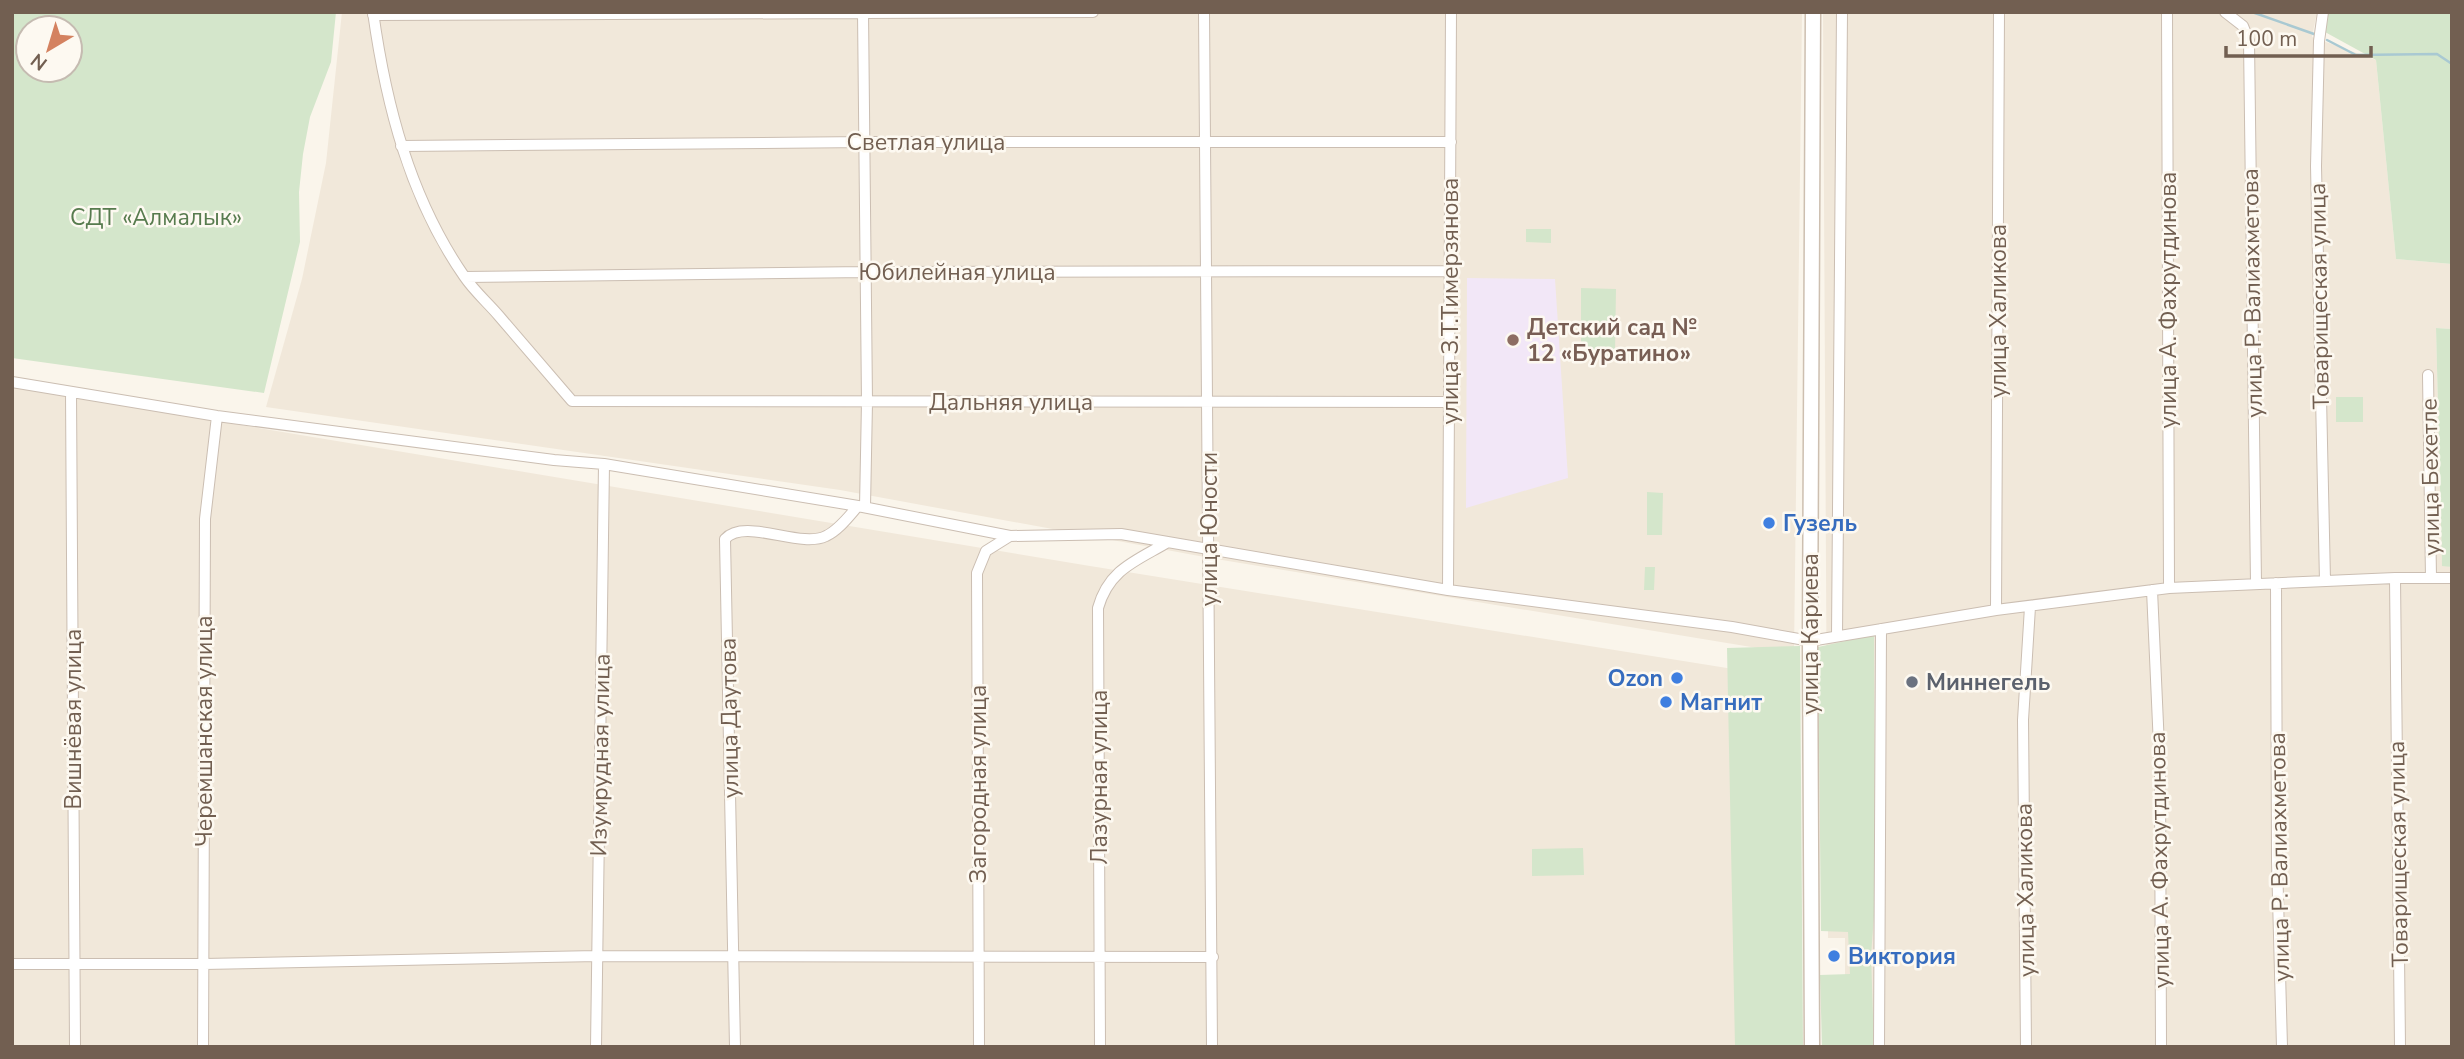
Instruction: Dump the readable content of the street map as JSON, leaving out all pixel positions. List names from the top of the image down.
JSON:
{
  "streets": {
    "main road": ["улица Кариева"],
    "street": [
      "Светлая улица",
      "Юбилейная улица",
      "улица Р. Валиахметова",
      "Товарищеская улица",
      "улица А. Фахрутдинова",
      "улица З.Т.Тимерзянова",
      "улица Халикова",
      "Дальняя улица",
      "улица Бехетле",
      "улица Юности",
      "улица Даутова",
      "Вишнёвая улица",
      "Черемшанская улица",
      "Изумрудная улица",
      "Лазурная улица",
      "Загородная улица"
    ]
  },
  "crossings": [
    ["Светлая улица", "улица З.Т.Тимерзянова"],
    ["Светлая улица", "улица Юности"],
    ["Юбилейная улица", "улица З.Т.Тимерзянова"],
    ["Юбилейная улица", "Дальняя улица"],
    ["Юбилейная улица", "улица Юности"],
    ["улица З.Т.Тимерзянова", "Дальняя улица"],
    ["Дальняя улица", "улица Юности"]
  ],
  "parks": ["СДТ «Алмалык»"],
  "places": [
    "Детский сад № 12 «Буратино»",
    "Гузель",
    "Ozon",
    "Миннегель",
    "Магнит",
    "Виктория"
  ],
  "scale_bar": "100 m",
  "north": "bottom left"
}
